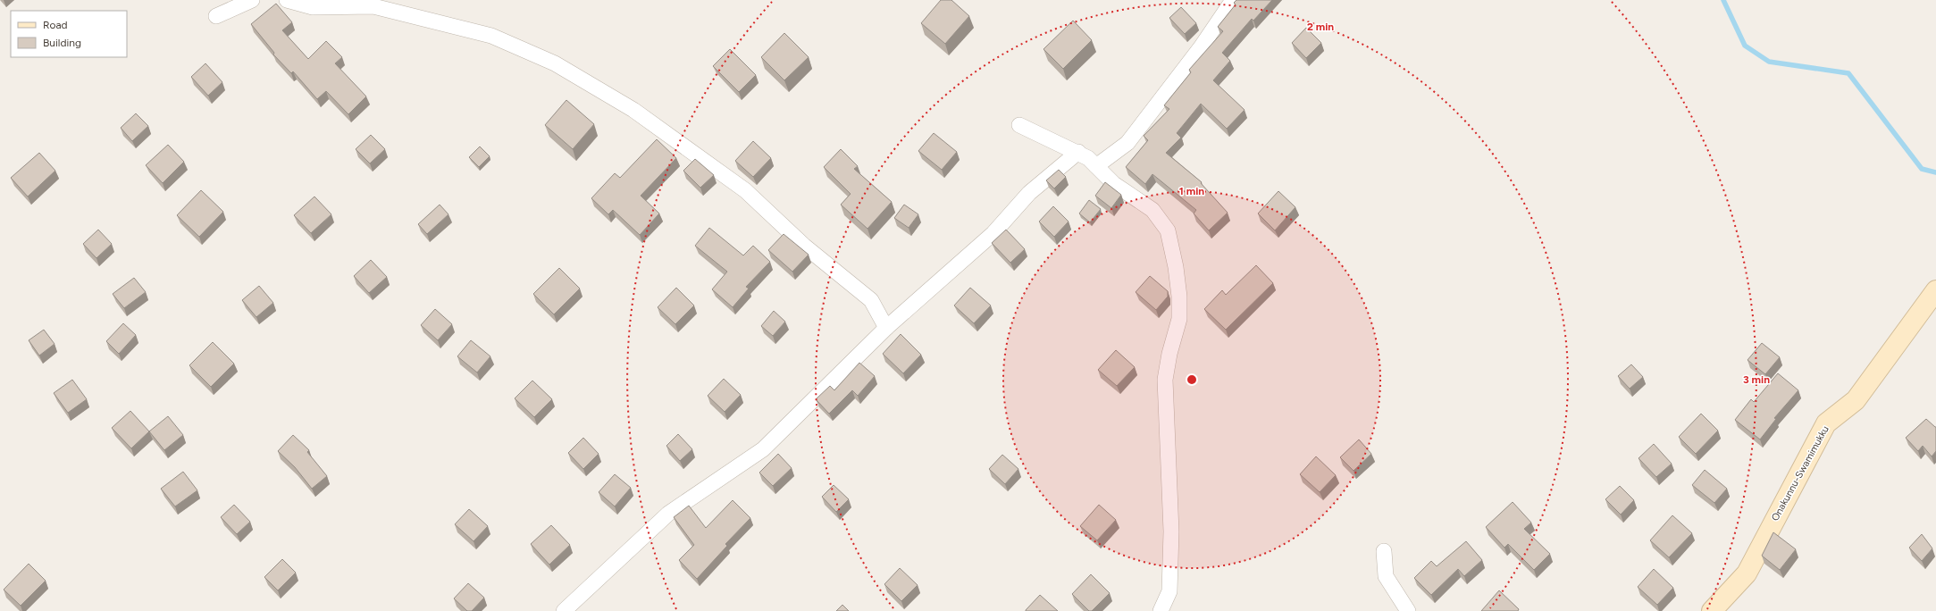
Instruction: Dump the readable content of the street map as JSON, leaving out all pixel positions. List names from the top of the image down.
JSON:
{
  "streets": {
    "street": ["Onakunnu-Swamimukku"]
  },
  "legend": ["Road", "Building"],
  "rings": ["2 min", "1 min", "3 min"]
}
